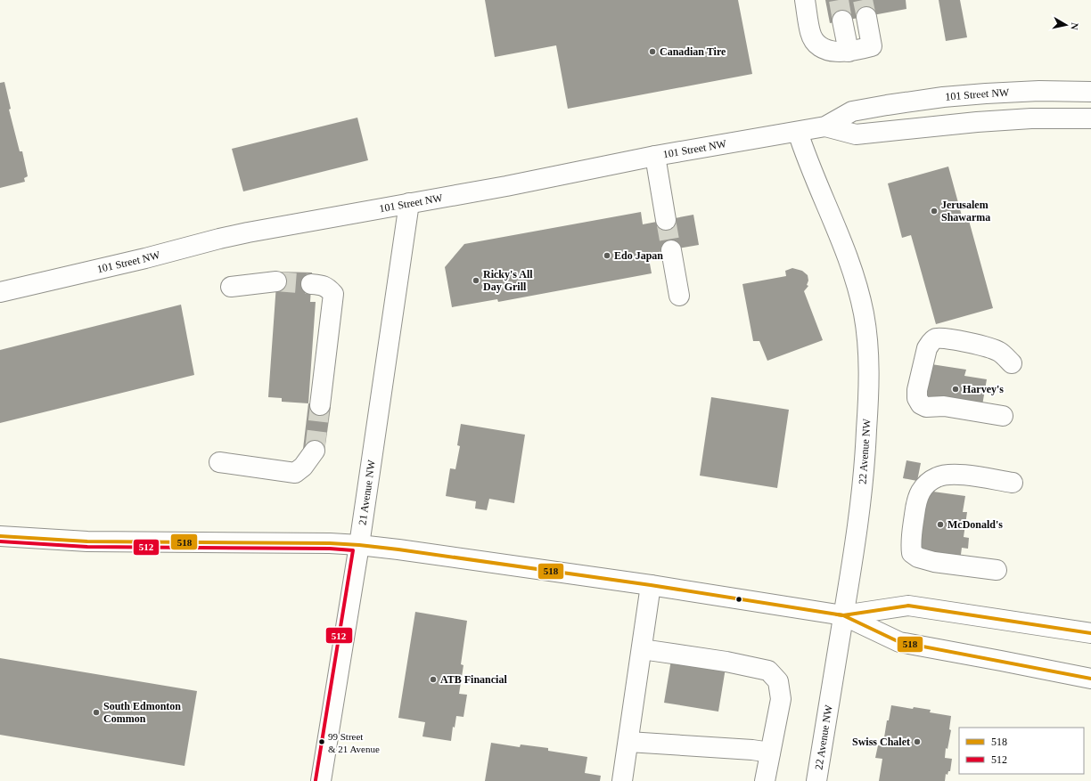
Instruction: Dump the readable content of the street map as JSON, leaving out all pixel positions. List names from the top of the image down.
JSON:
{
  "streets": {
    "street": ["101 Street NW", "22 Avenue NW", "21 Avenue NW"]
  },
  "crossings": [
    ["101 Street NW", "22 Avenue NW"],
    ["101 Street NW", "21 Avenue NW"]
  ],
  "places": [
    "Canadian Tire",
    "Jerusalem Shawarma",
    "Edo Japan",
    "Ricky's All Day Grill",
    "Harvey's",
    "McDonald's",
    "ATB Financial",
    "South Edmonton Common",
    "99 Street & 21 Avenue",
    "Swiss Chalet"
  ],
  "lines": ["transit line 518", "transit line 512"],
  "legend": ["518", "512"],
  "north": "right"
}
